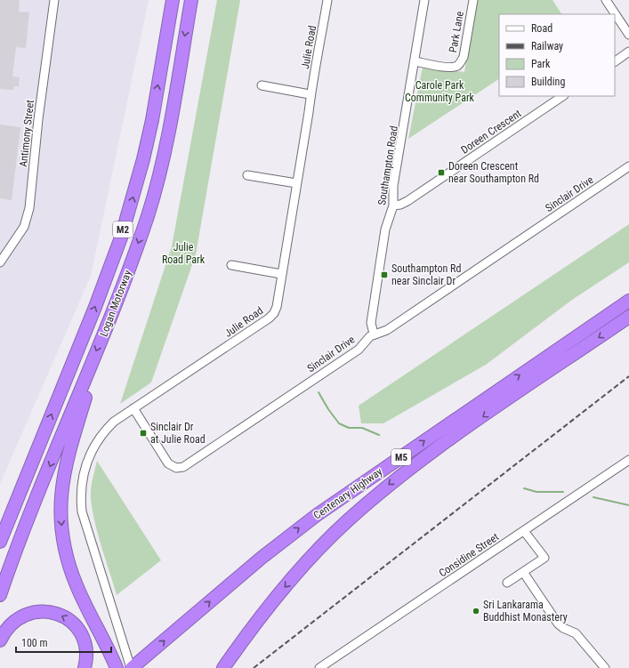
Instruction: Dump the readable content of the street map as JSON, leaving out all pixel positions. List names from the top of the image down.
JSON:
{
  "streets": {
    "highway": [
      "M2",
      "Logan Motorway",
      "M5",
      "Centenary Highway"
    ],
    "street": [
      "Park Lane",
      "Julie Road",
      "Doreen Crescent",
      "Antimony Street",
      "Southampton Road",
      "Sinclair Drive",
      "Considine Street"
    ]
  },
  "crossings": [
    ["Park Lane", "Southampton Road"],
    ["Julie Road", "Sinclair Drive"],
    ["Julie Road", "Centenary Highway"],
    ["Doreen Crescent", "Southampton Road"],
    ["Southampton Road", "Sinclair Drive"]
  ],
  "parks": ["Carole Park Community Park", "Julie Road Park"],
  "places": {
    "transit": ["Doreen Crescent near Southampton Rd", "Southampton Rd near Sinclair Dr", "Sinclair Dr at Julie Road"],
    "other": ["Sri Lankarama Buddhist Monastery"]
  },
  "legend": [
    "Road",
    "Railway",
    "Park",
    "Building"
  ],
  "scale_bar": "100 m"
}
